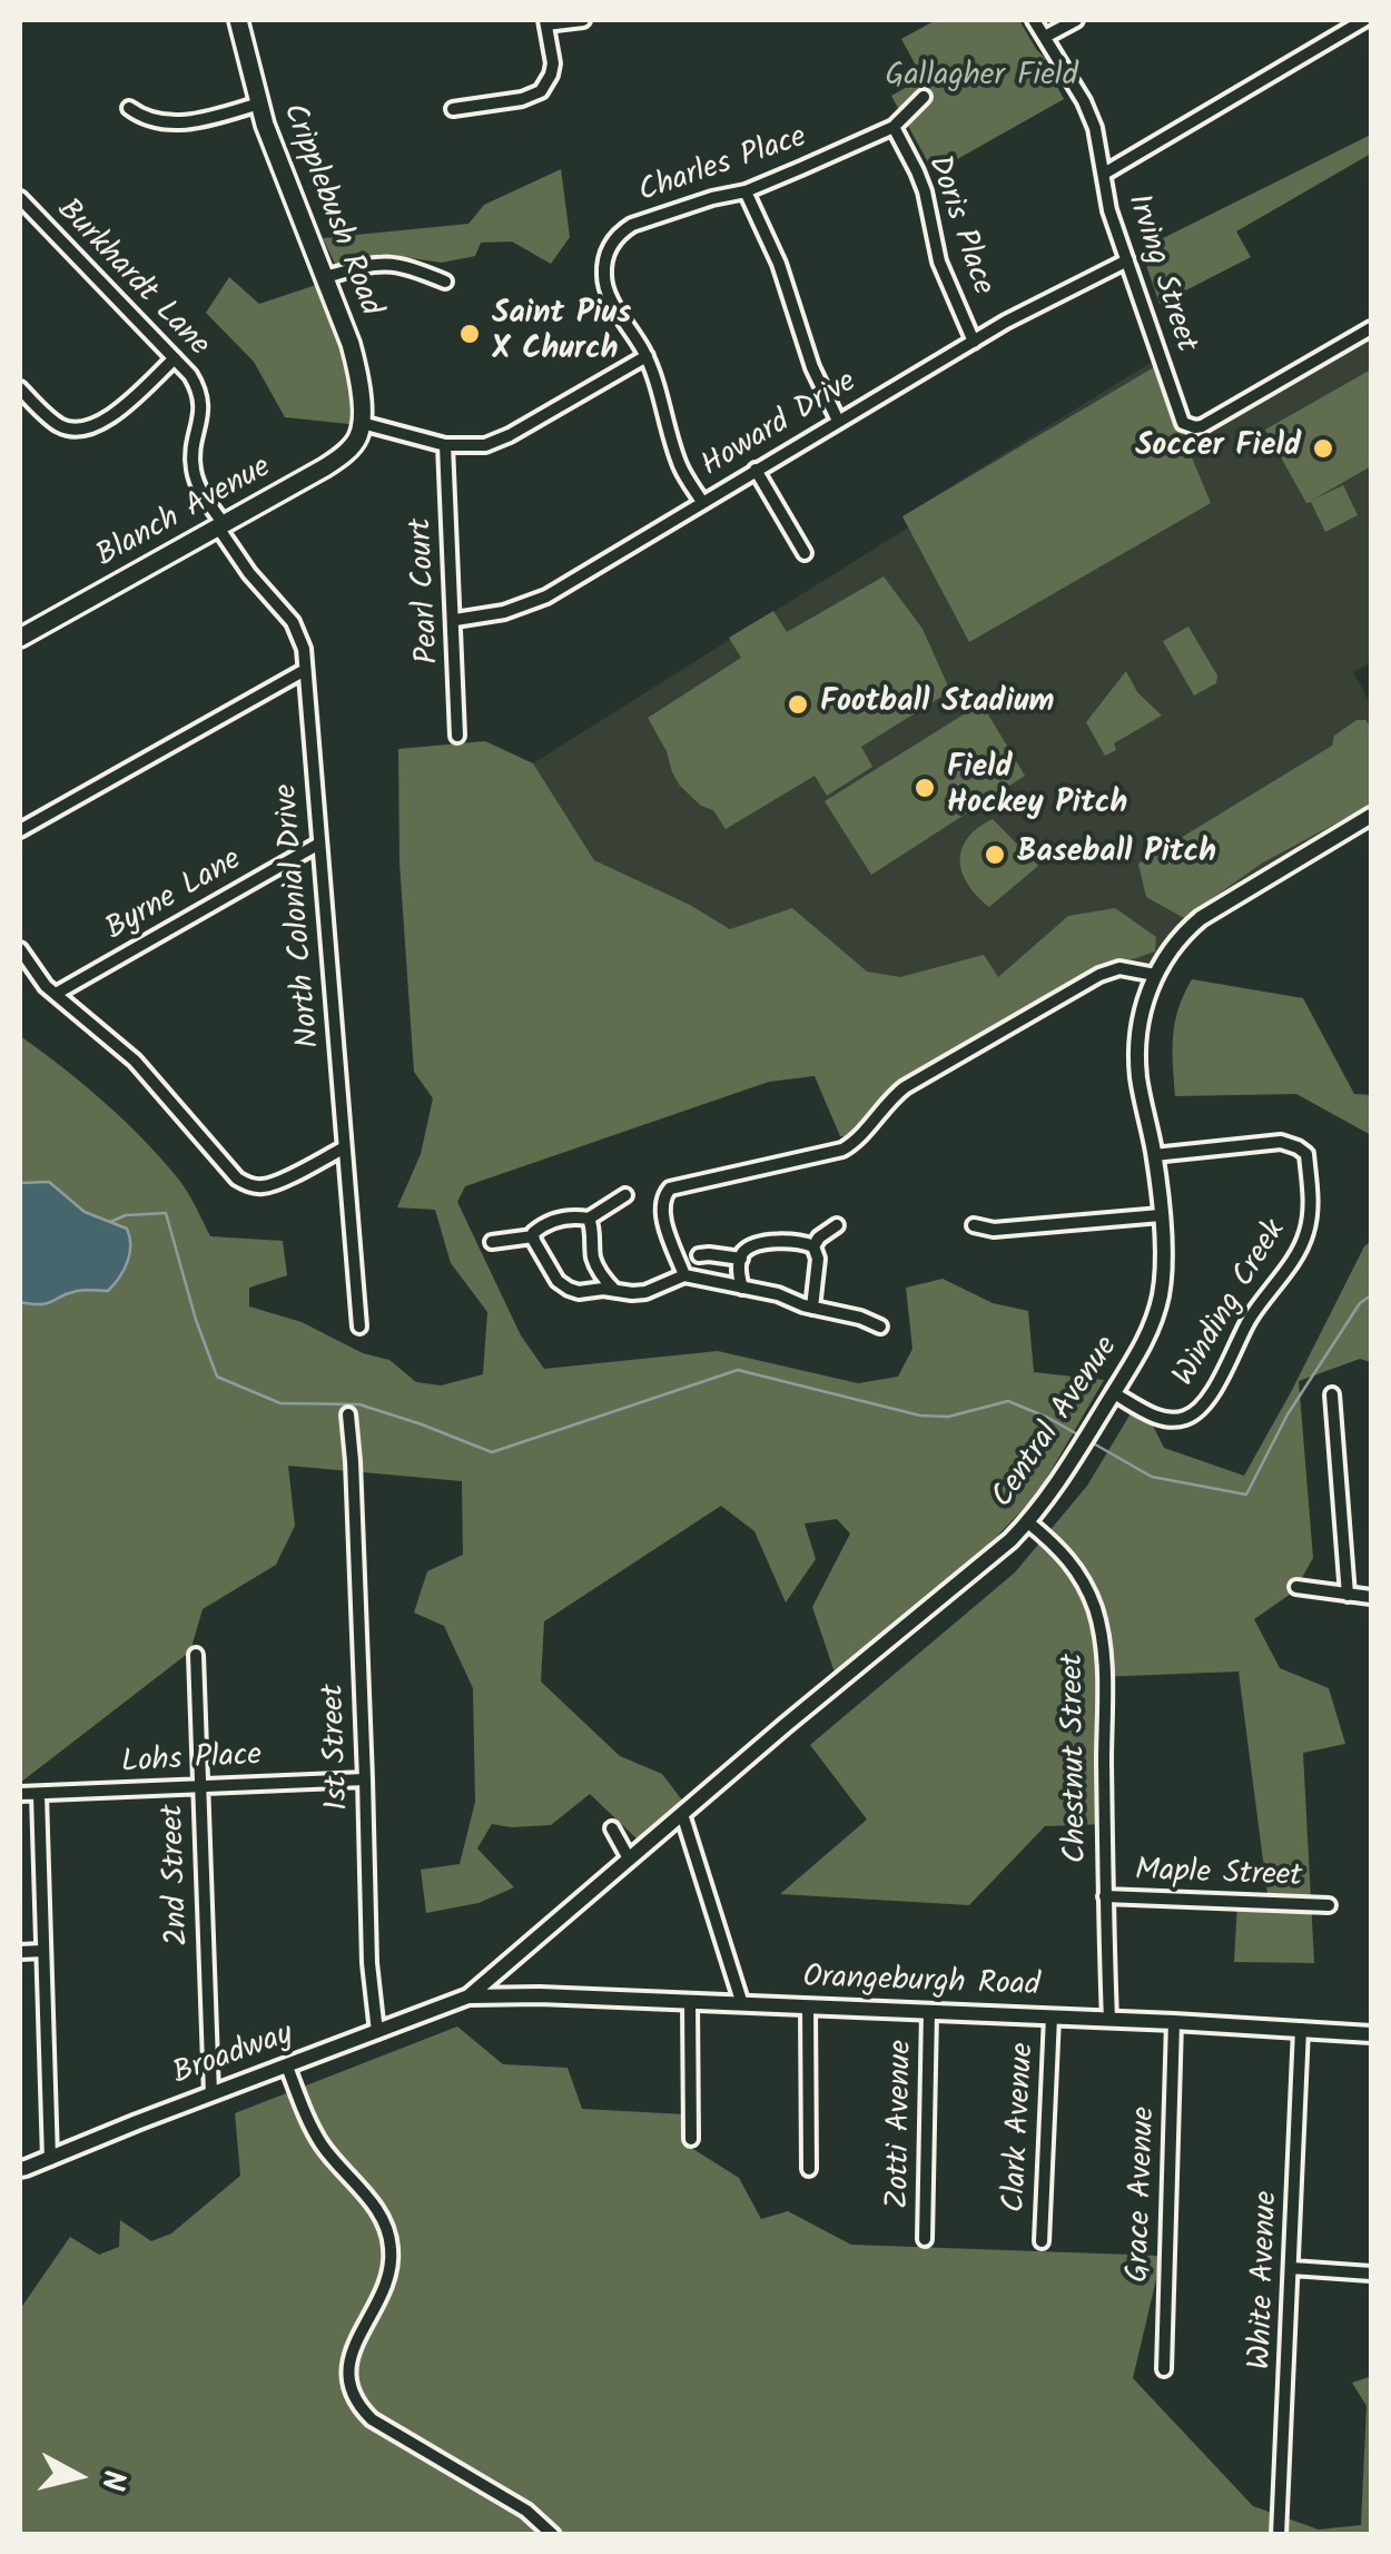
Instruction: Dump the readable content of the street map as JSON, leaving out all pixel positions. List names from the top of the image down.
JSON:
{
  "streets": {
    "main road": ["Cripplebush Road", "Blanch Avenue"],
    "street": [
      "Charles Place",
      "Doris Place",
      "Irving Street",
      "Burkhardt Lane",
      "Howard Drive",
      "Pearl Court",
      "Byrne Lane",
      "North Colonial Drive",
      "Winding Creek",
      "Central Avenue",
      "1st Street",
      "Chestnut Street",
      "Lohs Place",
      "2nd Street",
      "Maple Street",
      "Orangeburgh Road",
      "Broadway",
      "Zotti Avenue",
      "Clark Avenue",
      "Grace Avenue",
      "White Avenue"
    ]
  },
  "crossings": [
    ["Charles Place", "Doris Place"],
    ["Charles Place", "Howard Drive"],
    ["Cripplebush Road", "Blanch Avenue"],
    ["Doris Place", "Howard Drive"],
    ["Irving Street", "Howard Drive"],
    ["Burkhardt Lane", "Blanch Avenue"],
    ["Burkhardt Lane", "North Colonial Drive"],
    ["Howard Drive", "Pearl Court"],
    ["Blanch Avenue", "North Colonial Drive"],
    ["Byrne Lane", "North Colonial Drive"],
    ["Winding Creek", "Central Avenue"],
    ["Central Avenue", "Chestnut Street"],
    ["Central Avenue", "Orangeburgh Road"],
    ["Central Avenue", "Broadway"],
    ["1st Street", "Lohs Place"],
    ["1st Street", "Broadway"],
    ["Chestnut Street", "Maple Street"],
    ["Chestnut Street", "Orangeburgh Road"],
    ["Lohs Place", "2nd Street"],
    ["2nd Street", "Broadway"],
    ["Orangeburgh Road", "Broadway"],
    ["Orangeburgh Road", "Zotti Avenue"],
    ["Orangeburgh Road", "Clark Avenue"],
    ["Orangeburgh Road", "Grace Avenue"],
    ["Orangeburgh Road", "White Avenue"]
  ],
  "parks": ["Gallagher Field"],
  "places": [
    "Saint Pius X Church",
    "Soccer Field",
    "Football Stadium",
    "Field Hockey Pitch",
    "Baseball Pitch"
  ],
  "north": "right"
}
